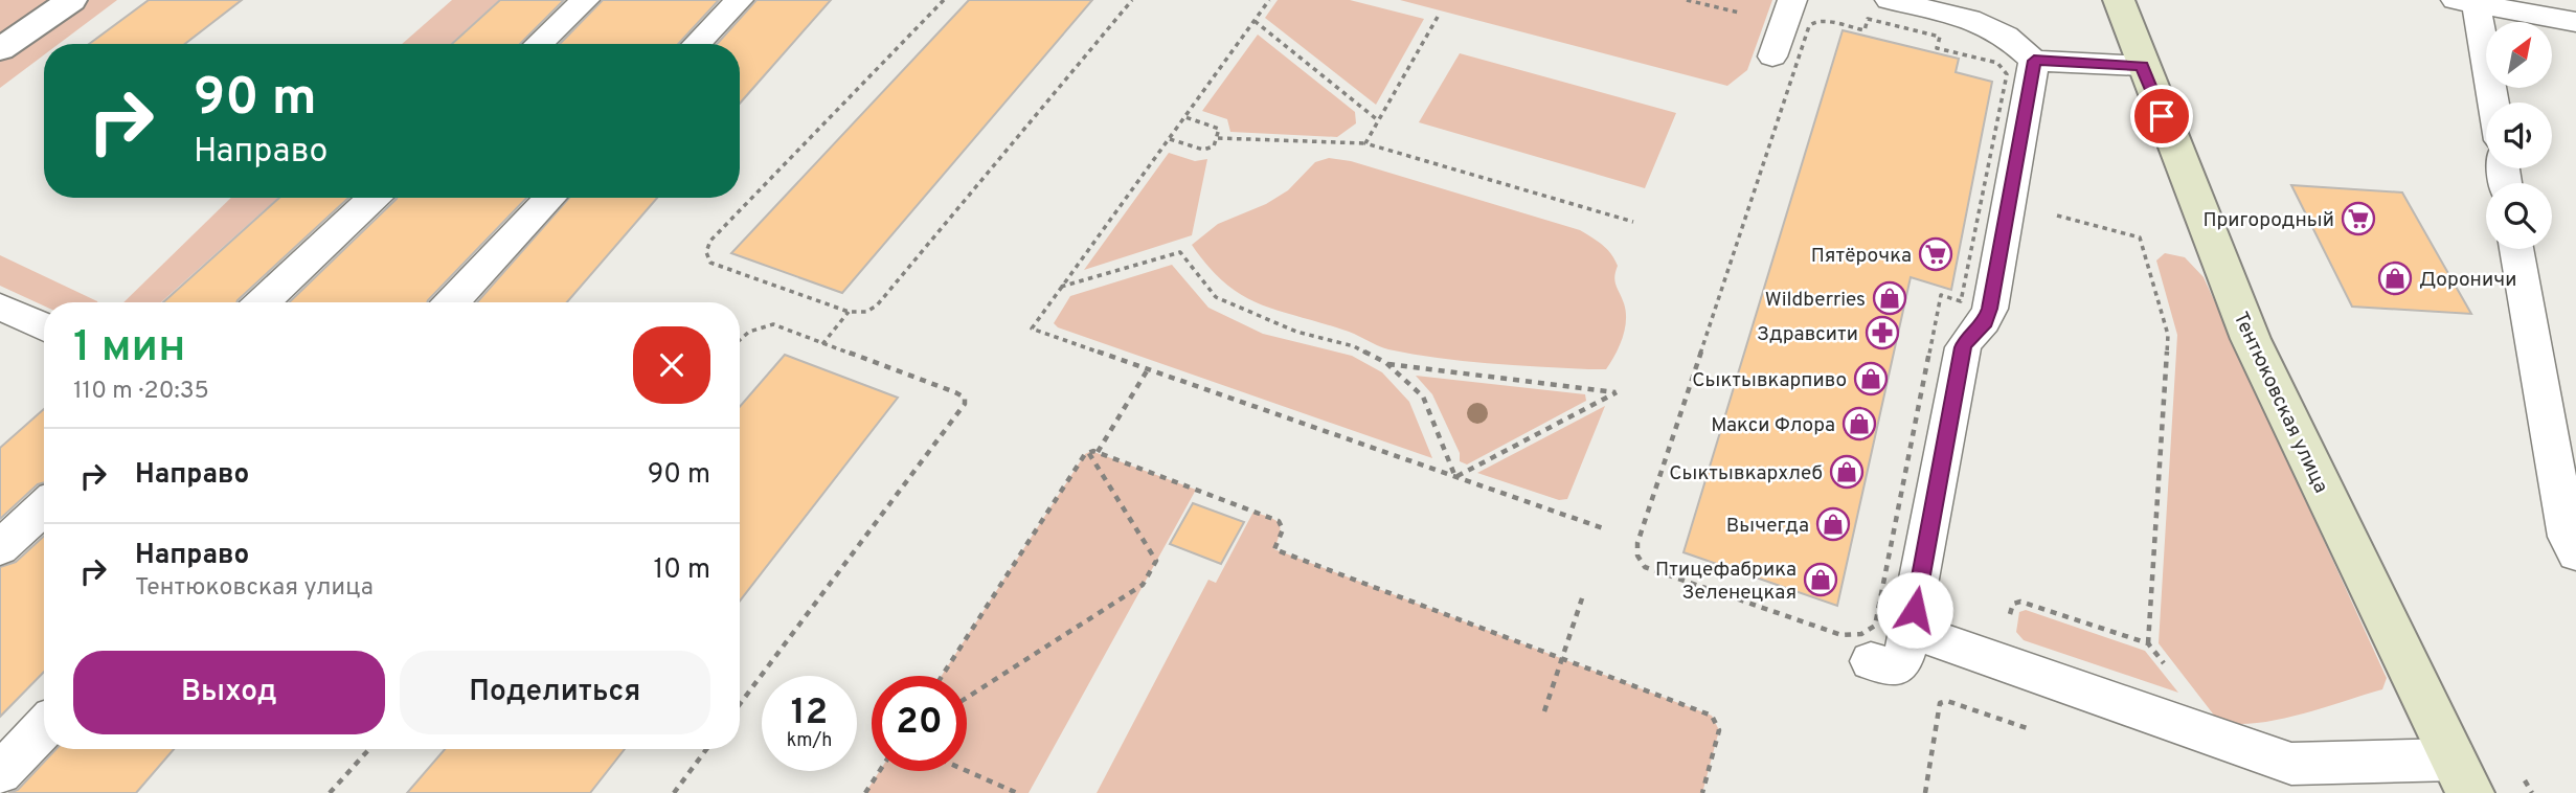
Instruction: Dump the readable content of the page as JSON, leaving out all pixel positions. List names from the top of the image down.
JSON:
{
  "streets": {
    "street": ["Тентюковская улица"]
  },
  "places": {
    "supermarket": ["Пригородный", "Пятёрочка"],
    "shop": [
      "Дороничи",
      "Wildberries",
      "Сыктывкарпиво",
      "Макси Флора",
      "Сыктывкархлеб",
      "Вычегда",
      "Птицефабрика Зеленецкая"
    ],
    "pharmacy": ["Здравсити"]
  },
  "north": "top right",
  "page": {
    "turn": ["90 m", "Направо"],
    "heading": ["1 мин", "110 m · 20:35"],
    "list": [
      {
        "name": "Направо",
        "value": "90 m"
      },
      {
        "name": "Направо",
        "note": "Тентюковская улица",
        "value": "10 m"
      }
    ],
    "buttons": ["Выход", "Поделиться"],
    "speed": "12 km/h",
    "limit": "20"
  }
}
